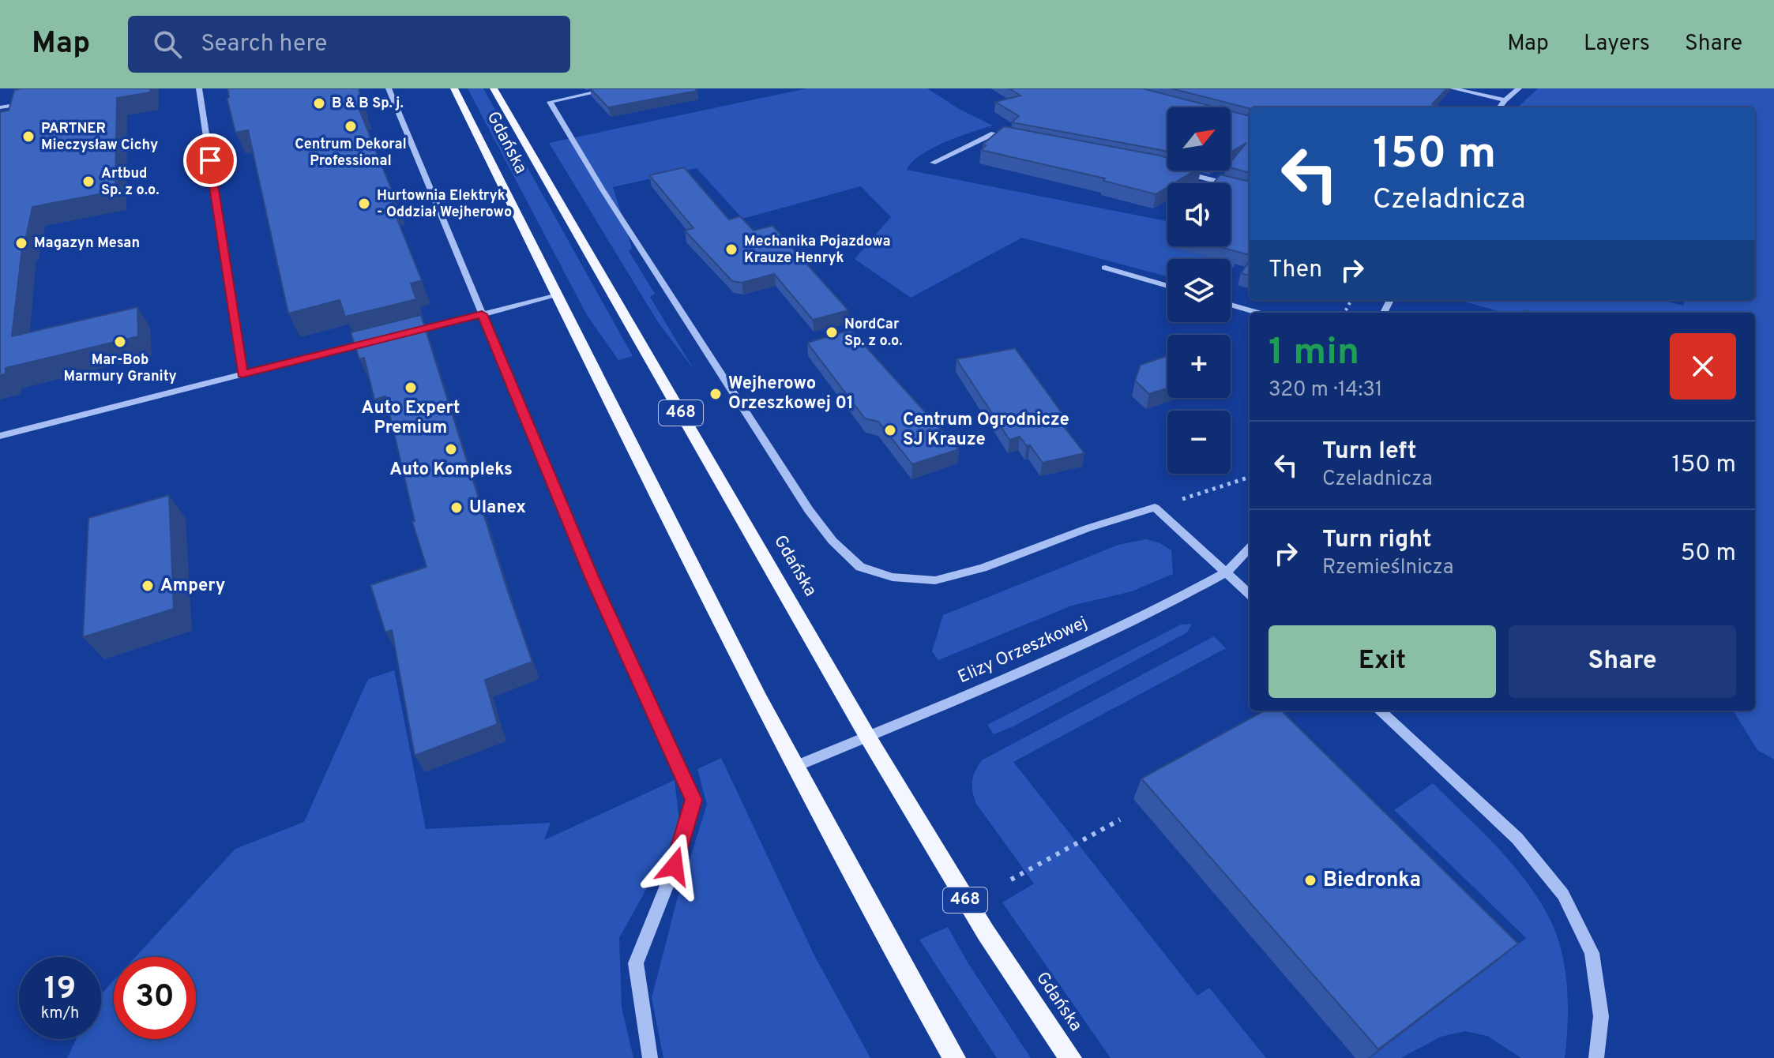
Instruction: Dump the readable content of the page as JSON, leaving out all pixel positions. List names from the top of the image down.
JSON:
{
  "streets": {
    "main road": ["Gdańska", "468"],
    "street": ["Elizy Orzeszkowej"]
  },
  "crossings": [
    ["Gdańska", "Elizy Orzeszkowej"]
  ],
  "places": [
    "B & B Sp. j.",
    "Centrum Dekoral Professional",
    "PARTNER Mieczysław Cichy",
    "Artbud Sp. z o.o.",
    "Hurtownia Elektryk - Oddział Wejherowo",
    "Magazyn Mesan",
    "Mechanika Pojazdowa Krauze Henryk",
    "NordCar Sp. z o.o.",
    "Mar-Bob Marmury Granity",
    "Auto Expert Premium",
    "Wejherowo Orzeszkowej 01",
    "Centrum Ogrodnicze SJ Krauze",
    "Auto Kompleks",
    "Ulanex",
    "Ampery",
    "Biedronka"
  ],
  "north": "top right",
  "page": {
    "header": "Map",
    "search": "Search here",
    "nav": ["Map", "Layers", "Share"],
    "map_buttons": ["+", "−"],
    "turn": ["150 m", "Czeladnicza"],
    "then": "Then",
    "heading": ["1 min", "320 m · 14:31"],
    "list": [
      {
        "name": "Turn left",
        "note": "Czeladnicza",
        "value": "150 m"
      },
      {
        "name": "Turn right",
        "note": "Rzemieślnicza",
        "value": "50 m"
      }
    ],
    "buttons": ["Exit", "Share"],
    "speed": "19 km/h",
    "limit": "30"
  }
}
